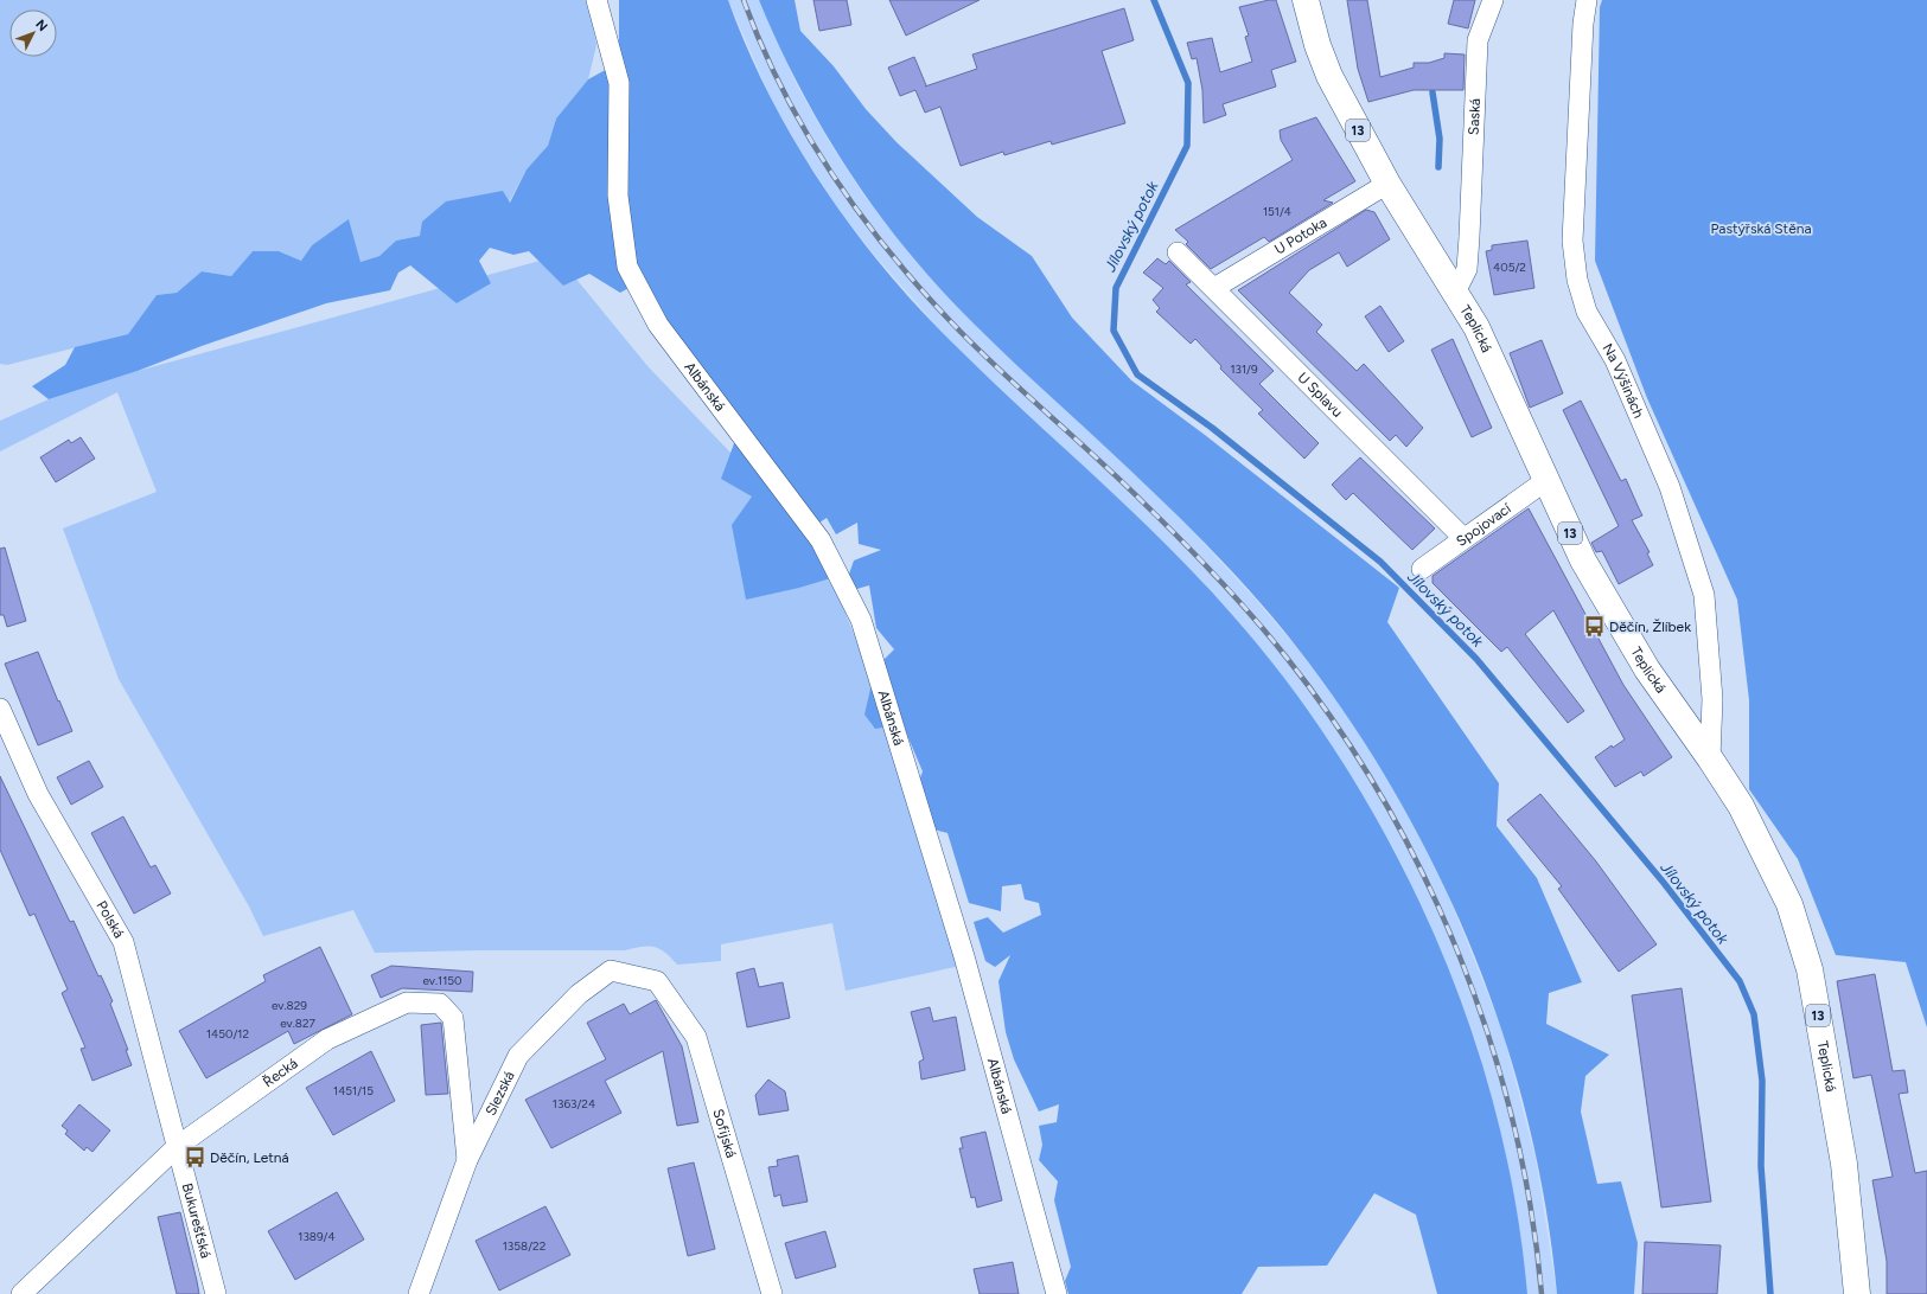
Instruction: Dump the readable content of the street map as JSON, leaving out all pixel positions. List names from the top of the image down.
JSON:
{
  "streets": {
    "main road": ["13", "Teplická"],
    "street": [
      "Saská",
      "U Potoka",
      "Na Výšinách",
      "Albánská",
      "U Splavu",
      "Spojovací",
      "Polská",
      "Řecká",
      "Slezská",
      "Sofijská",
      "Bukurešťská"
    ]
  },
  "crossings": [
    ["Saská", "Teplická"],
    ["U Potoka", "Teplická"],
    ["U Potoka", "U Splavu"],
    ["Teplická", "Na Výšinách"],
    ["Teplická", "Spojovací"],
    ["U Splavu", "Spojovací"],
    ["Polská", "Řecká"],
    ["Polská", "Bukurešťská"],
    ["Řecká", "Slezská"],
    ["Řecká", "Bukurešťská"],
    ["Slezská", "Sofijská"]
  ],
  "water": ["Jílovský potok"],
  "parks": ["Pastýřská Stěna"],
  "places": {
    "bus stop": ["Děčín, Žlíbek", "Děčín, Letná"]
  },
  "house_numbers": [
    "151/4",
    "405/2",
    "131/9",
    "ev.1150",
    "ev.829",
    "ev.827",
    "1450/12",
    "1451/15",
    "1363/24",
    "1389/4",
    "1358/22"
  ],
  "north": "top right"
}
